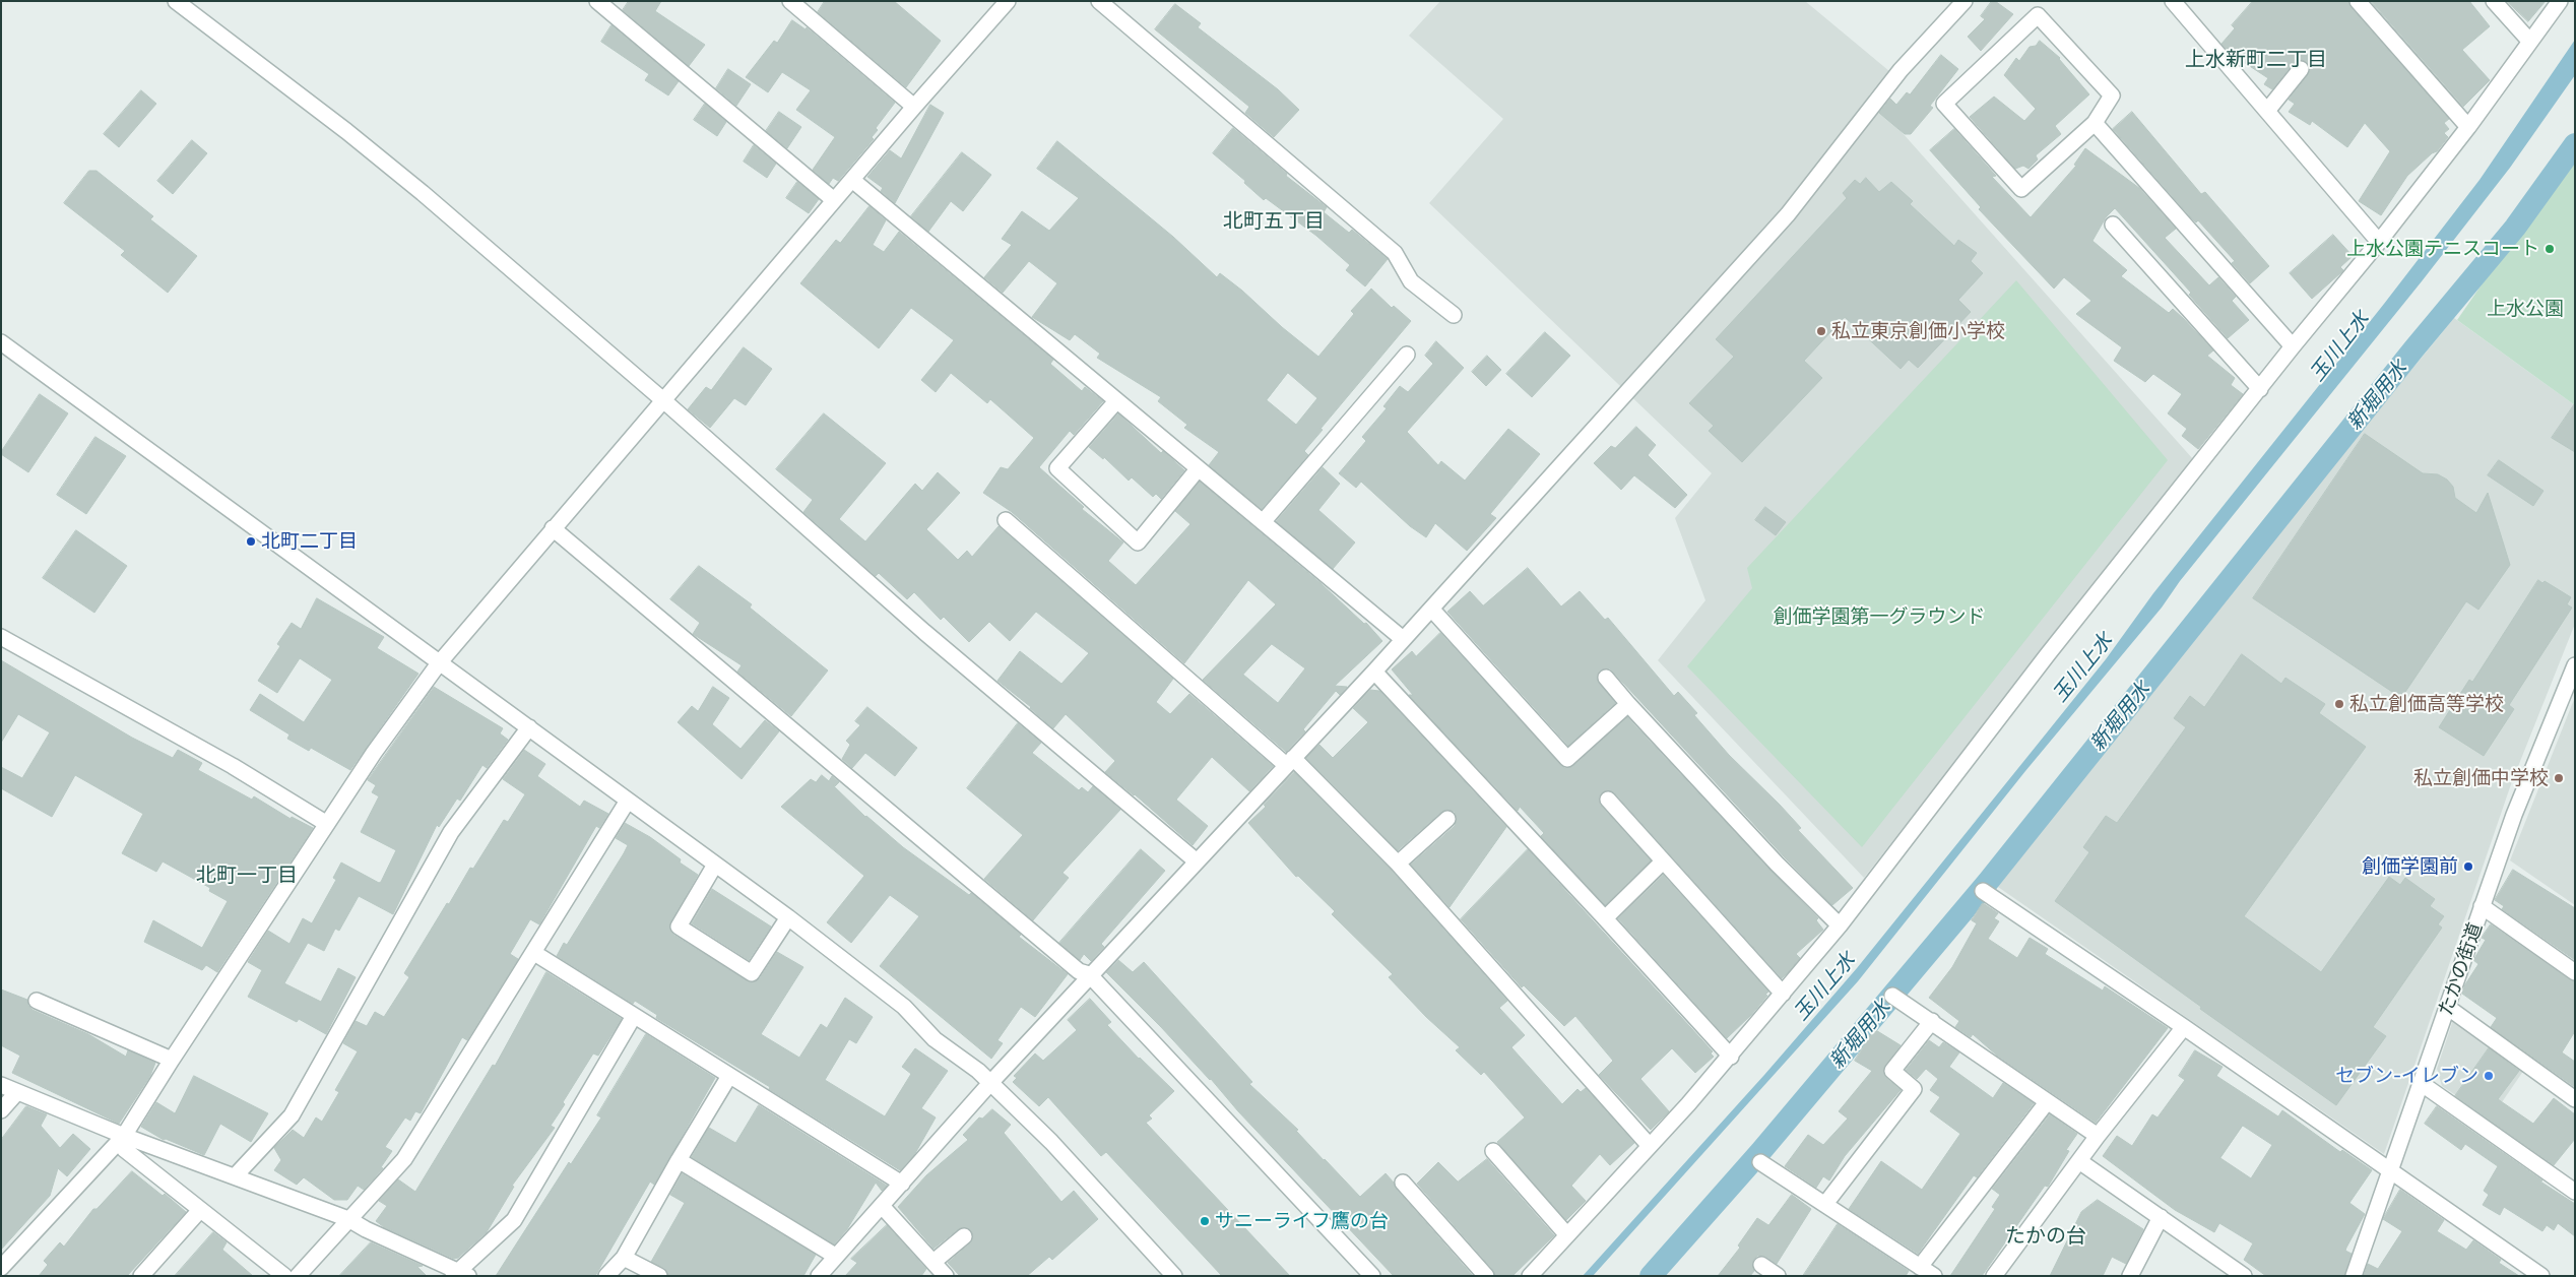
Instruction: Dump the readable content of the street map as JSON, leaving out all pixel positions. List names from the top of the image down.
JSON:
{
  "streets": {
    "street": ["たかの街道"]
  },
  "districts": [
    "上水新町二丁目",
    "北町五丁目",
    "北町一丁目",
    "たかの台"
  ],
  "water": ["玉川上水", "新堀用水"],
  "parks": ["上水公園", "創価学園第一グラウンド"],
  "places": [
    "上水公園テニスコート",
    "私立東京創価小学校",
    "北町二丁目",
    "私立創価高等学校",
    "私立創価中学校",
    "創価学園前",
    "セブン-イレブン",
    "サニーライフ鷹の台"
  ]
}
